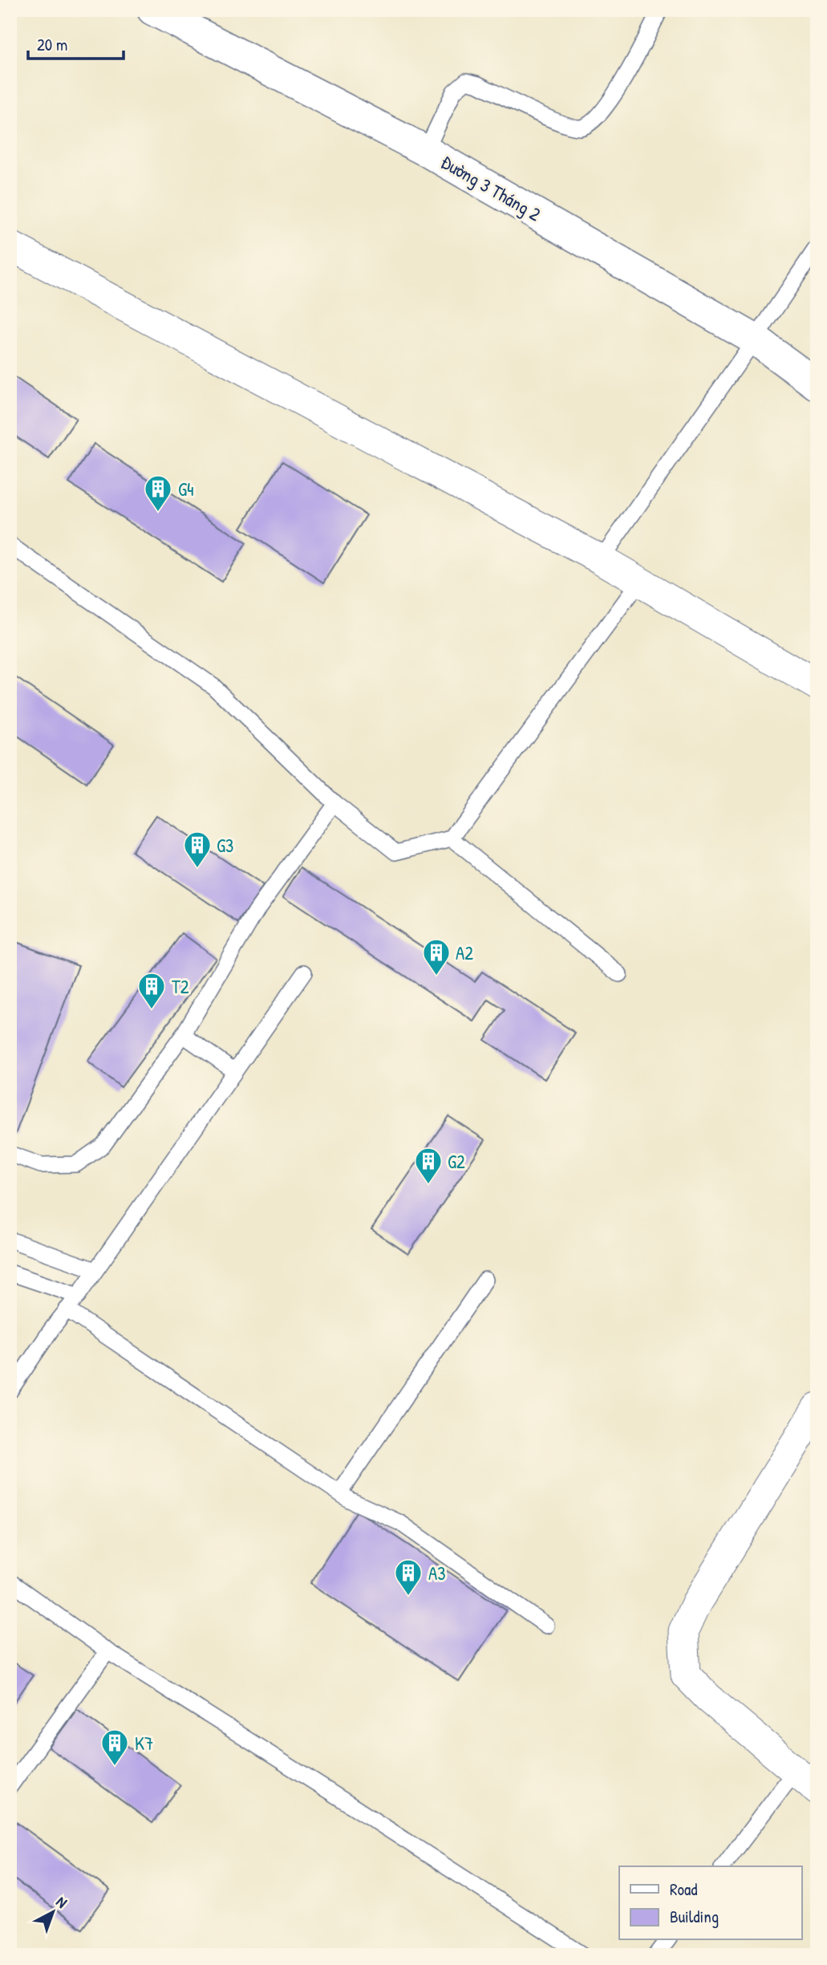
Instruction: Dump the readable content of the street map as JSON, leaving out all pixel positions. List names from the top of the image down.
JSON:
{
  "streets": {
    "street": ["Đường 3 Tháng 2"]
  },
  "places": {
    "building": [
      "G4",
      "G3",
      "A2",
      "T2",
      "G2",
      "A3",
      "K7"
    ]
  },
  "legend": ["Road", "Building"],
  "scale_bar": "20 m",
  "north": "top right"
}
